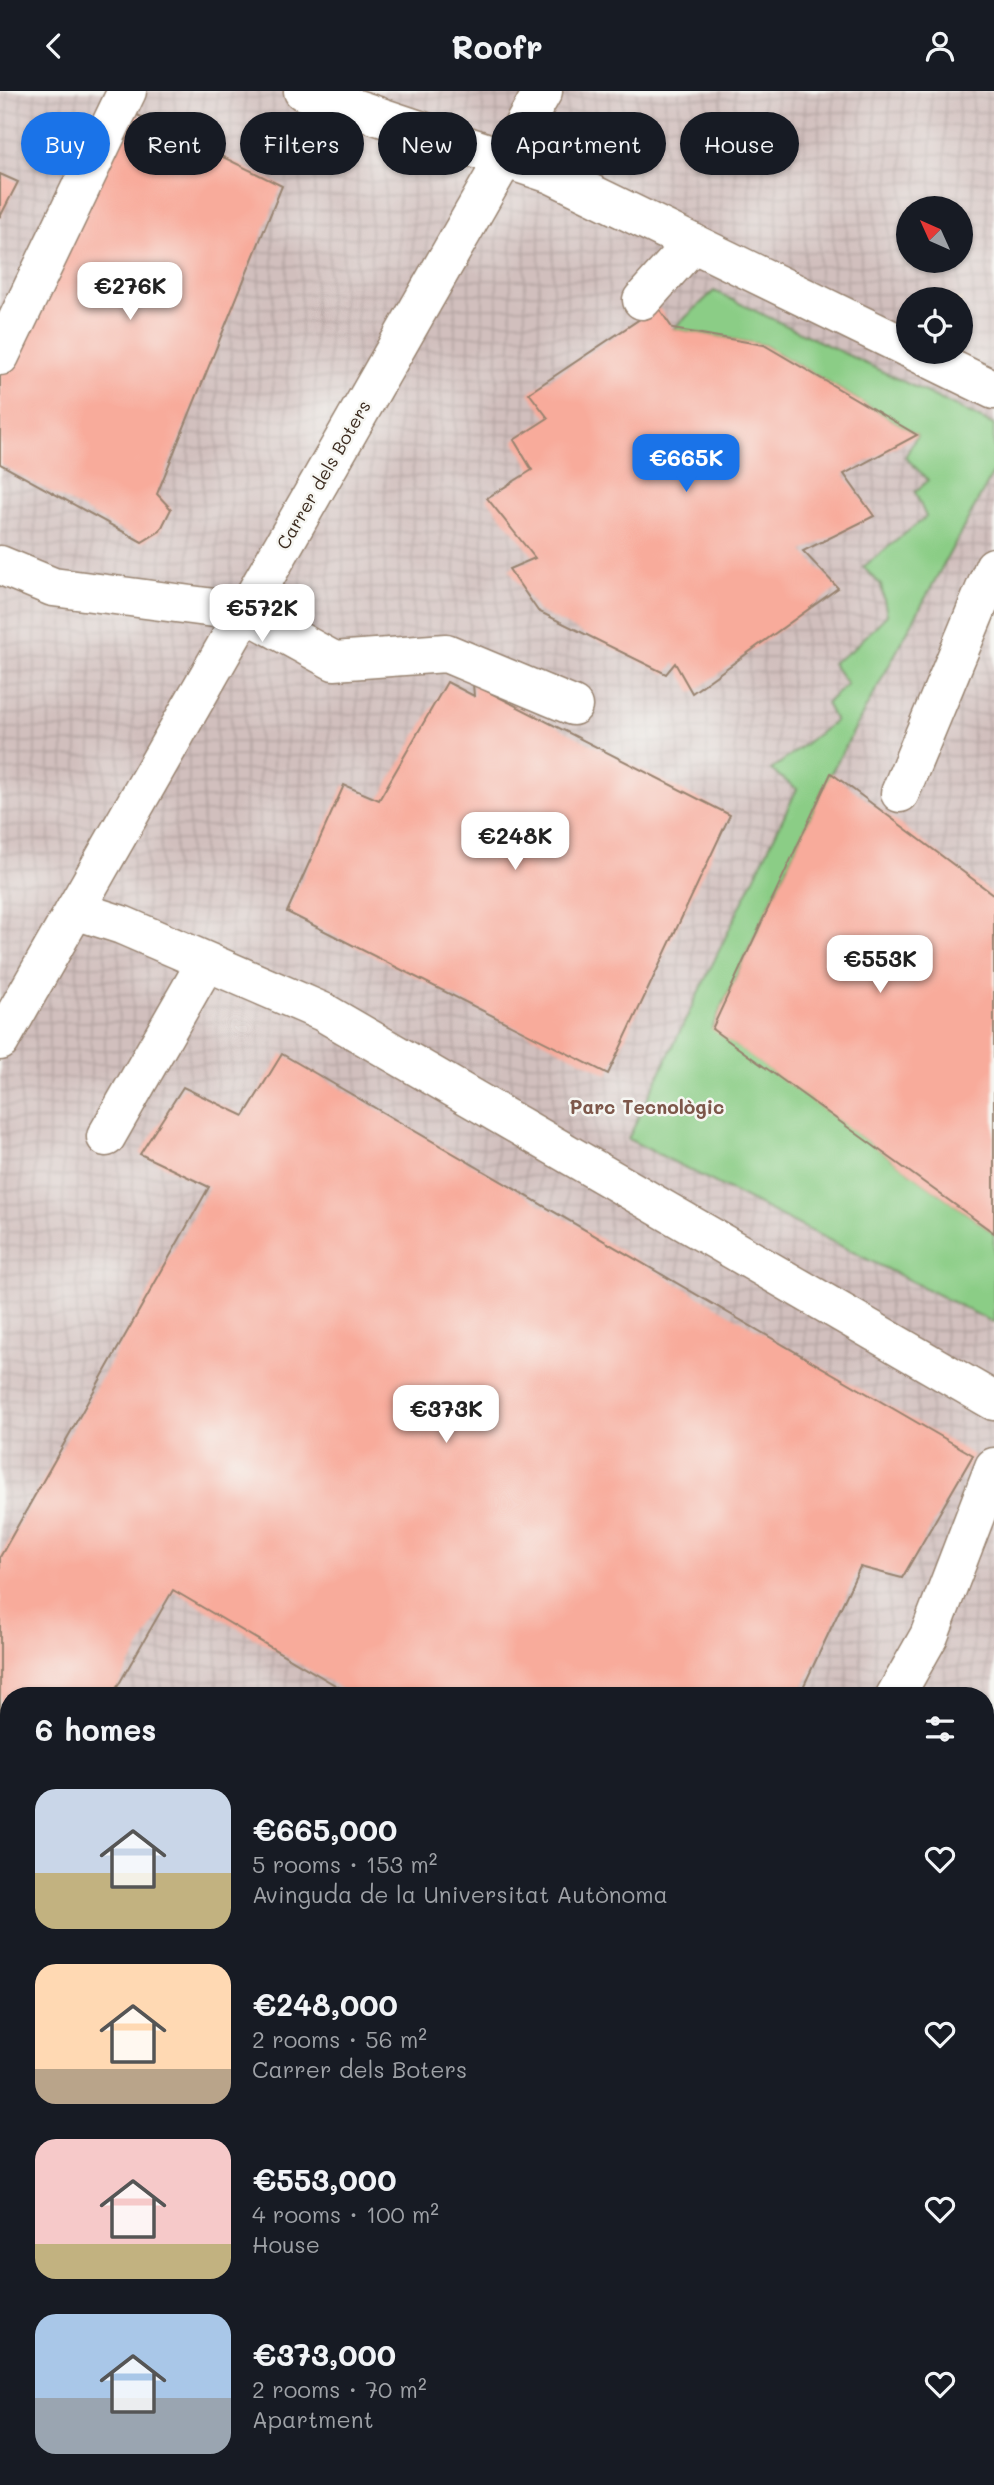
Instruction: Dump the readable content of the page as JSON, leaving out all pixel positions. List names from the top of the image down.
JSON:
{
  "streets": {
    "street": ["Carrer dels Boters"]
  },
  "districts": ["Parc Tecnològic"],
  "north": "top left",
  "page": {
    "header": "Roofr",
    "chip": [
      "Buy",
      "Rent",
      "Filters",
      "New",
      "Apartment",
      "House"
    ],
    "price": [
      "€276K",
      "€665K",
      "€572K",
      "€248K",
      "€553K",
      "€373K"
    ],
    "heading": "6 homes",
    "list": [
      {
        "name": "€665,000",
        "note": "5 rooms · 153 m² · Avinguda de la Universitat Autònoma"
      },
      {
        "name": "€248,000",
        "note": "2 rooms · 56 m² · Carrer dels Boters"
      },
      {
        "name": "€553,000",
        "note": "4 rooms · 100 m² · House"
      },
      {
        "name": "€373,000",
        "note": "2 rooms · 70 m² · Apartment"
      }
    ]
  }
}
